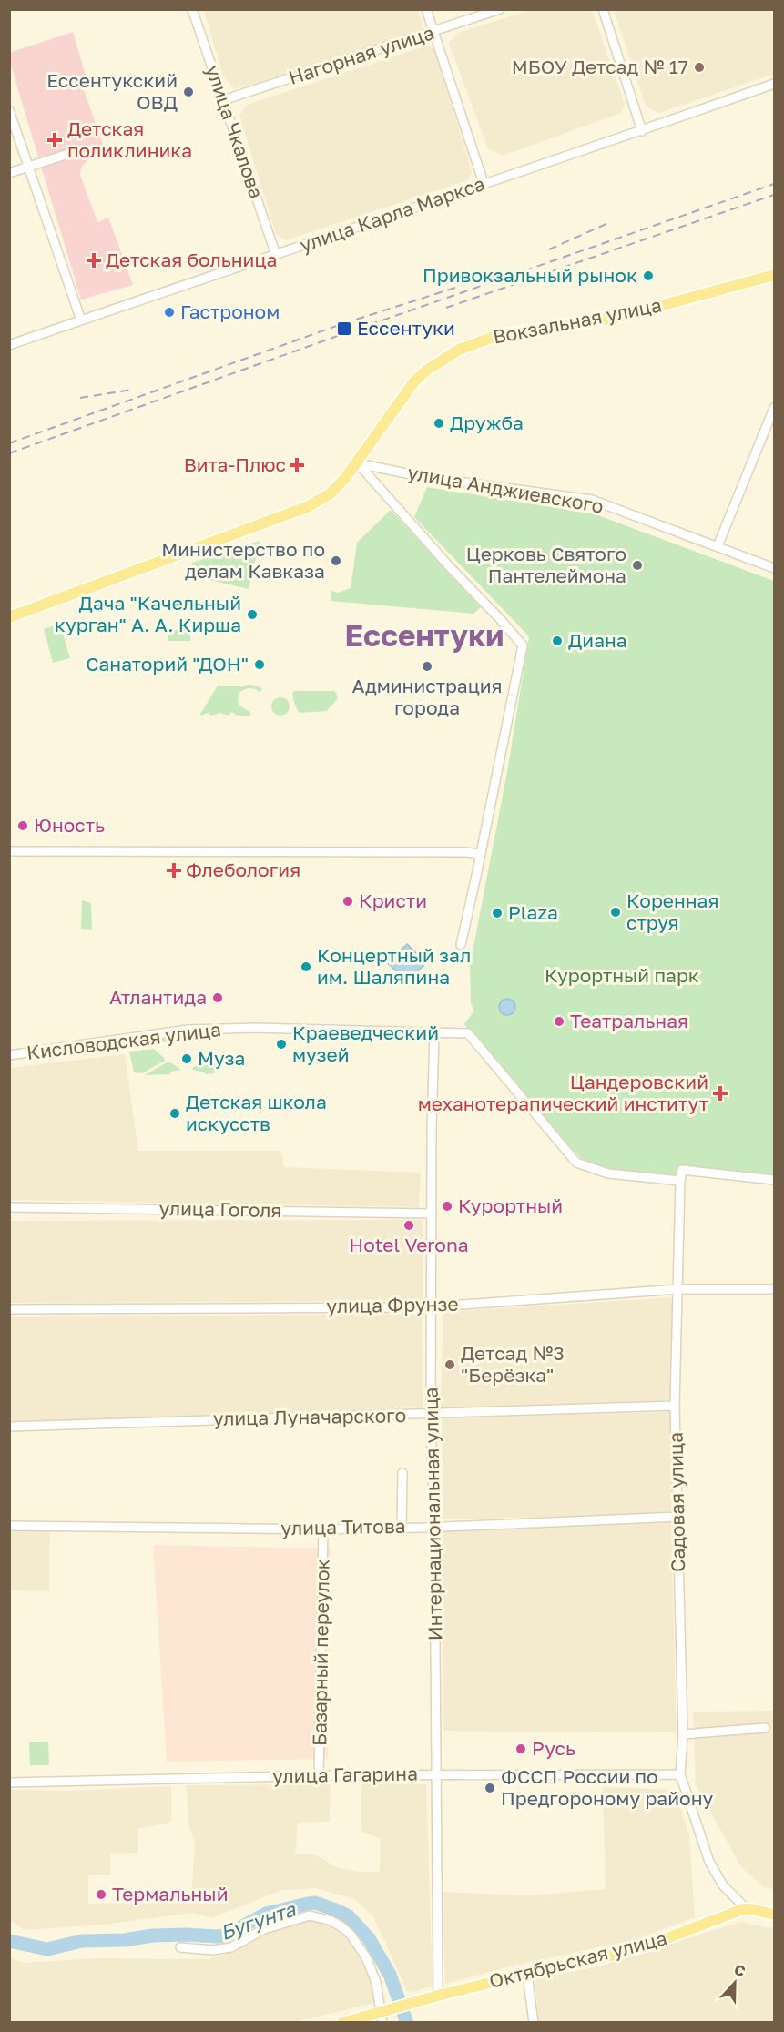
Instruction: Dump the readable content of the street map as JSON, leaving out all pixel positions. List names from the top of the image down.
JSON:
{
  "streets": {
    "main road": ["Вокзальная улица", "Октябрьская улица"],
    "street": [
      "Нагорная улица",
      "улица Чкалова",
      "улица Карла Маркса",
      "улица Анджиевского",
      "Кисловодская улица",
      "улица Гоголя",
      "улица Фрунзе",
      "улица Луначарского",
      "Садовая улица",
      "Интернациональная улица",
      "улица Титова",
      "Базарный переулок",
      "улица Гагарина"
    ]
  },
  "crossings": [
    ["Нагорная улица", "улица Чкалова"],
    ["улица Чкалова", "улица Карла Маркса"],
    ["Вокзальная улица", "улица Анджиевского"],
    ["Кисловодская улица", "Садовая улица"],
    ["Кисловодская улица", "Интернациональная улица"],
    ["улица Гоголя", "Интернациональная улица"],
    ["улица Фрунзе", "Садовая улица"],
    ["улица Фрунзе", "Интернациональная улица"],
    ["улица Луначарского", "Садовая улица"],
    ["улица Луначарского", "Интернациональная улица"],
    ["Садовая улица", "улица Титова"],
    ["Садовая улица", "улица Гагарина"],
    ["Садовая улица", "Октябрьская улица"],
    ["Интернациональная улица", "улица Титова"],
    ["Интернациональная улица", "улица Гагарина"],
    ["Интернациональная улица", "Октябрьская улица"],
    ["улица Титова", "Базарный переулок"],
    ["Базарный переулок", "улица Гагарина"]
  ],
  "districts": ["Ессентуки"],
  "water": ["Бугунта"],
  "parks": ["Курортный парк"],
  "places": {
    "other": [
      "МБОУ Детсад № 17",
      "Ессентукский ОВД",
      "Привокзальный рынок",
      "Гастроном",
      "Дружба",
      "Министерство по делам Кавказа",
      "Церковь Святого Пантелеймона",
      "Дача \"Качельный курган\" А. А. Кирша",
      "Диана",
      "Санаторий \"ДОН\"",
      "Администрация города",
      "Юность",
      "Кристи",
      "Коренная струя",
      "Plaza",
      "Концертный зал им. Шаляпина",
      "Атлантида",
      "Театральная",
      "Краеведческий музей",
      "Муза",
      "Детская школа искусств",
      "Курортный",
      "Hotel Verona",
      "Детсад №3 \"Берёзка\"",
      "Русь",
      "ФССП России по Предгороному району",
      "Термальный"
    ],
    "health": [
      "Детская поликлиника",
      "Детская больница",
      "Вита-Плюс",
      "Флебология",
      "Цандеровский механотерапический институт"
    ],
    "transit": ["Ессентуки"]
  },
  "north": "top"
}
